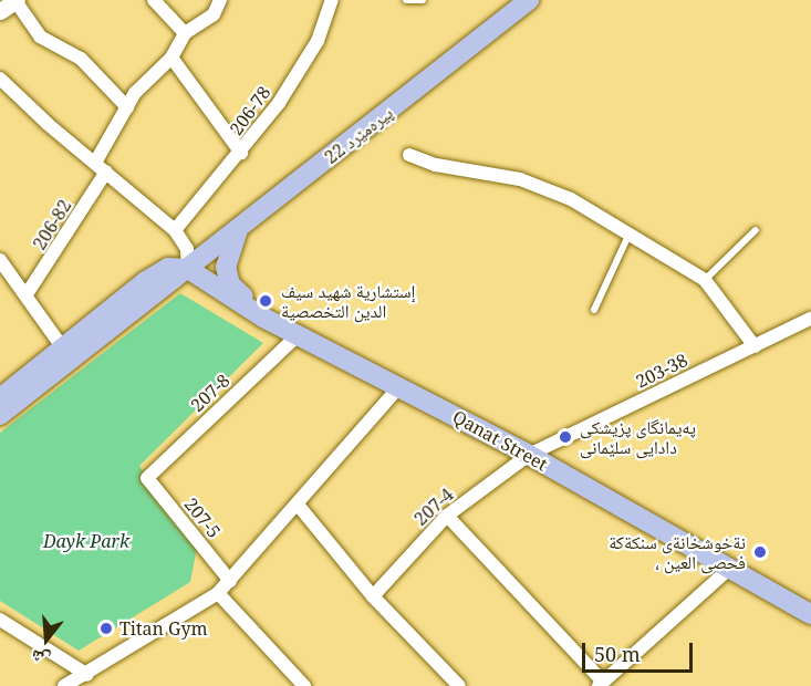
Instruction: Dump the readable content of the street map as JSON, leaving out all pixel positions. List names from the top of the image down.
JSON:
{
  "streets": {
    "main road": ["22 پیرەمێرد", "Qanat Street"],
    "street": [
      "206-78",
      "206-82",
      "203-38",
      "207-8",
      "207-4",
      "207-5"
    ]
  },
  "crossings": [
    ["22 پیرەمێرد", "Qanat Street"],
    ["203-38", "Qanat Street"],
    ["203-38", "207-4"],
    ["207-8", "Qanat Street"],
    ["207-8", "207-5"],
    ["Qanat Street", "207-4"]
  ],
  "parks": ["Dayk Park"],
  "places": [
    "ٳستشارية شهيد سیف الدين التخصصية",
    "پەیمانگای پزیشکی دادایی سلێمانی",
    "نةخوشخانةى سنكةكة ، فحصى العين",
    "Titan Gym"
  ],
  "scale_bar": "50 m",
  "north": "bottom"
}
